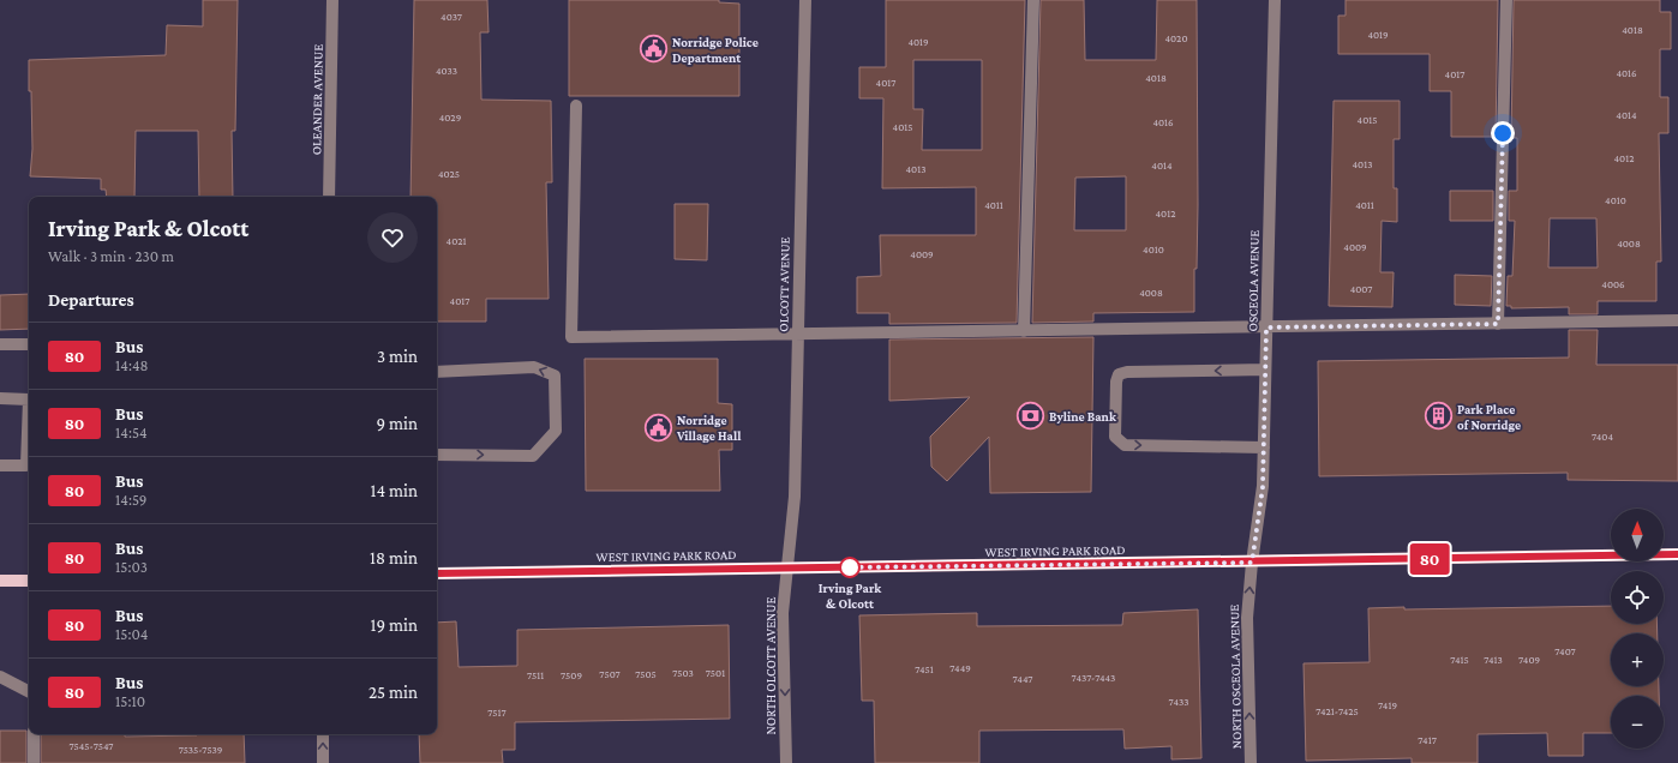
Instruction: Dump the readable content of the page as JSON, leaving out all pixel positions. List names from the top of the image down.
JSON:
{
  "streets": {
    "main road": ["WEST IRVING PARK ROAD"],
    "street": [
      "OLEANDER AVENUE",
      "OSCEOLA AVENUE",
      "OLCOTT AVENUE",
      "NORTH OLCOTT AVENUE",
      "NORTH OSCEOLA AVENUE"
    ]
  },
  "crossings": [
    ["OSCEOLA AVENUE", "WEST IRVING PARK ROAD"],
    ["OSCEOLA AVENUE", "NORTH OSCEOLA AVENUE"],
    ["OLCOTT AVENUE", "WEST IRVING PARK ROAD"],
    ["OLCOTT AVENUE", "NORTH OLCOTT AVENUE"],
    ["WEST IRVING PARK ROAD", "NORTH OLCOTT AVENUE"],
    ["WEST IRVING PARK ROAD", "NORTH OSCEOLA AVENUE"]
  ],
  "one_way": ["NORTH OLCOTT AVENUE", "NORTH OSCEOLA AVENUE"],
  "places": {
    "public building": ["Norridge Police Department", "Norridge Village Hall"],
    "bank": ["Byline Bank"],
    "building": ["Park Place of Norridge"],
    "other": ["Irving Park & Olcott"]
  },
  "lines": ["bus line 80"],
  "house_numbers": [
    "4037",
    "4018",
    "4019",
    "4020",
    "4019",
    "4033",
    "4016",
    "4017",
    "4018",
    "4017",
    "4014",
    "4029",
    "4015",
    "4016",
    "4015",
    "4012",
    "4013",
    "4014",
    "4013",
    "4025",
    "4010",
    "4011",
    "4011",
    "4012",
    "4021",
    "4008",
    "4009",
    "4010",
    "4009",
    "4006",
    "4007",
    "4008",
    "4017",
    "7404",
    "7407",
    "7415",
    "7413",
    "7409",
    "7449",
    "7451",
    "7503",
    "7501",
    "7507",
    "7505",
    "7511",
    "7509",
    "7437-7443",
    "7447",
    "7433",
    "7419",
    "7421-7425",
    "7517",
    "7417",
    "7545-7547",
    "7535-7539"
  ],
  "north": "top",
  "page": {
    "on_map": "80",
    "heading": [
      ["Irving Park & Olcott", "Walk · 3 min · 230 m"],
      "Departures"
    ],
    "list": [
      {
        "mark": "80",
        "name": "Bus",
        "note": "14:48",
        "value": "3 min"
      },
      {
        "mark": "80",
        "name": "Bus",
        "note": "14:54",
        "value": "9 min"
      },
      {
        "mark": "80",
        "name": "Bus",
        "note": "14:59",
        "value": "14 min"
      },
      {
        "mark": "80",
        "name": "Bus",
        "note": "15:03",
        "value": "18 min"
      },
      {
        "mark": "80",
        "name": "Bus",
        "note": "15:04",
        "value": "19 min"
      },
      {
        "mark": "80",
        "name": "Bus",
        "note": "15:10",
        "value": "25 min"
      }
    ],
    "map_buttons": ["+", "−"]
  }
}
